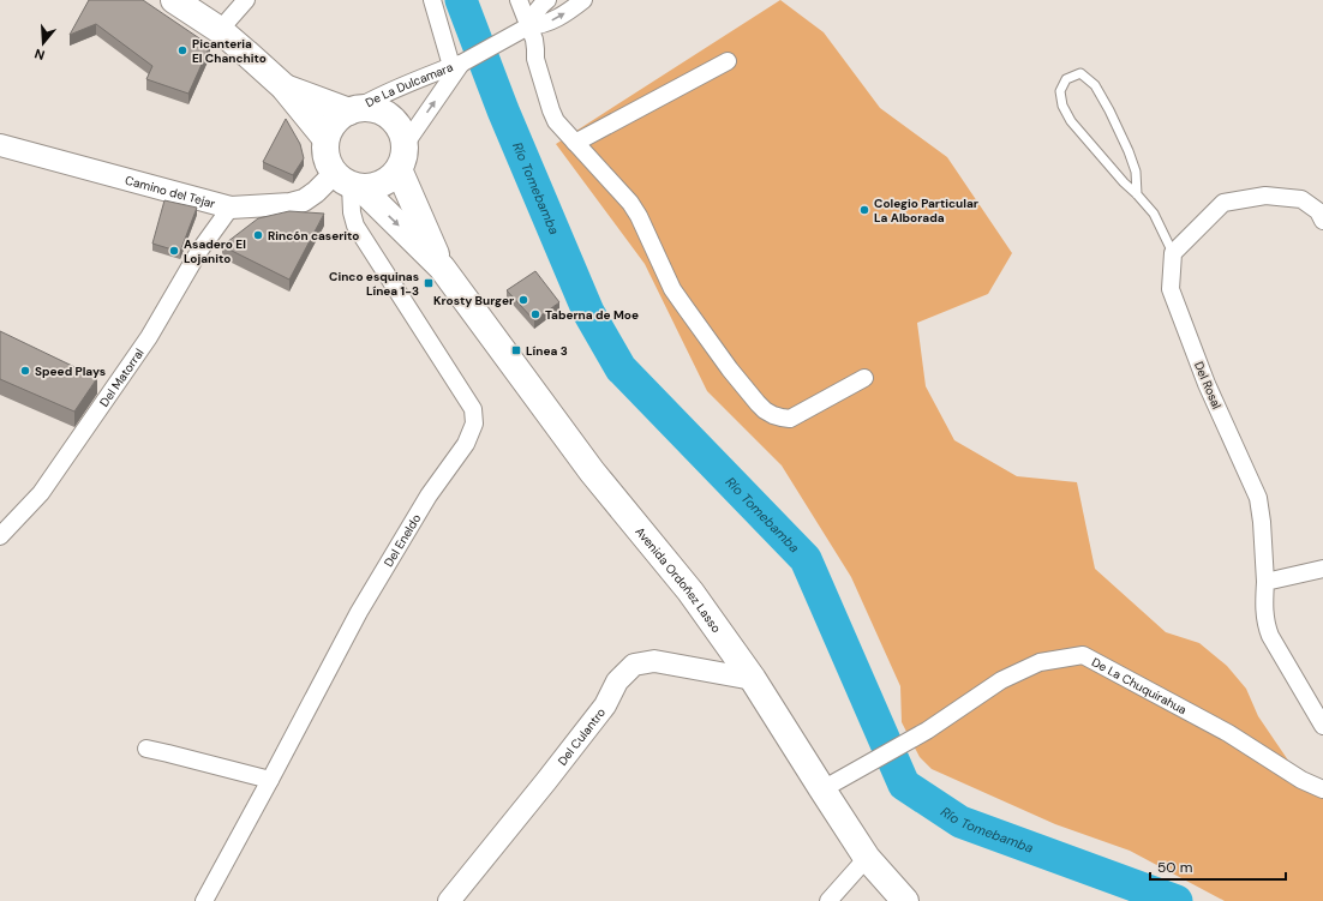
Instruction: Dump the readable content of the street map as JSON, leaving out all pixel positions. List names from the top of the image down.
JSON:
{
  "streets": {
    "main road": ["Avenida Ordoñez Lasso"],
    "street": [
      "De La Dulcamara",
      "Camino del Tejar",
      "Del Matorral",
      "Del Rosal",
      "Del Eneldo",
      "De La Chuquirahua",
      "Del Culantro"
    ]
  },
  "crossings": [
    ["De La Dulcamara", "Camino del Tejar"],
    ["De La Dulcamara", "Del Eneldo"],
    ["De La Dulcamara", "Avenida Ordoñez Lasso"],
    ["Camino del Tejar", "Del Matorral"],
    ["Camino del Tejar", "Del Eneldo"],
    ["Camino del Tejar", "Avenida Ordoñez Lasso"],
    ["Del Eneldo", "Avenida Ordoñez Lasso"],
    ["Avenida Ordoñez Lasso", "De La Chuquirahua"],
    ["Avenida Ordoñez Lasso", "Del Culantro"]
  ],
  "water": ["Río Tomebamba"],
  "places": {
    "other": [
      "Picanteria El Chanchito",
      "Colegio Particular La Alborada",
      "Rincón caserito",
      "Asadero El Lojanito",
      "Krosty Burger",
      "Taberna de Moe",
      "Speed Plays"
    ],
    "transit": ["Cinco esquinas Línea 1-3", "Línea 3"]
  },
  "scale_bar": "50 m",
  "north": "bottom"
}
